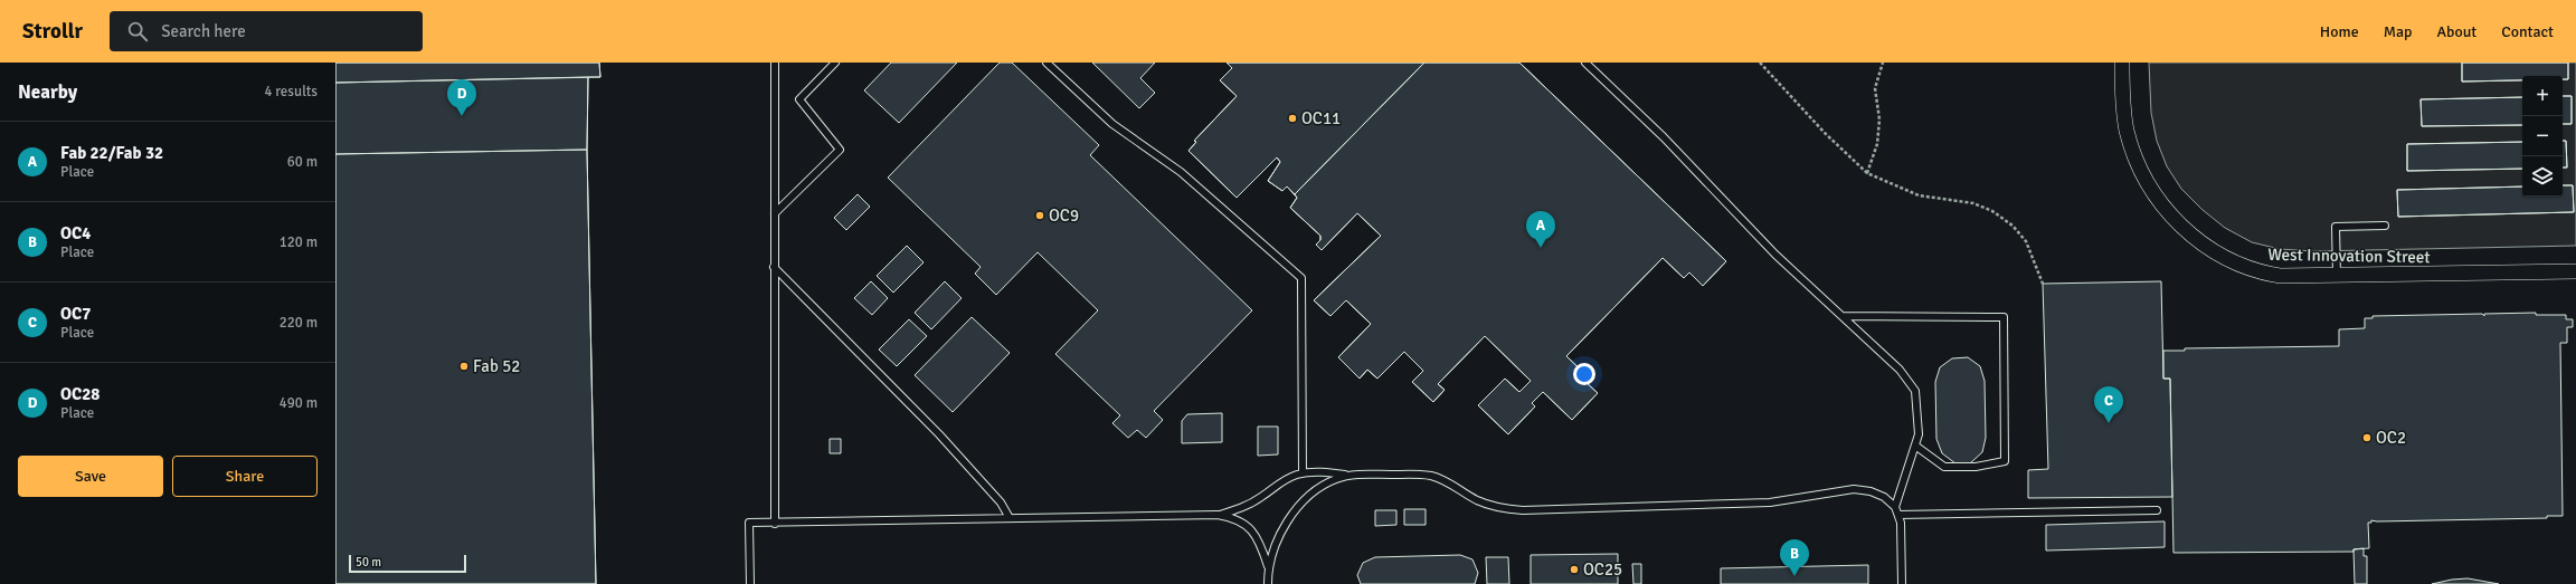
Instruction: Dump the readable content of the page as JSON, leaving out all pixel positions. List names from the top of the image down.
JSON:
{
  "streets": {
    "street": ["West Innovation Street"]
  },
  "places": [
    "OC11",
    "OC9",
    "Fab 52",
    "OC2",
    "OC25"
  ],
  "scale_bar": "50 m",
  "page": {
    "header": "Strollr",
    "search": "Search here",
    "nav": [
      "Home",
      "Map",
      "About",
      "Contact"
    ],
    "heading": ["Nearby", "4 results"],
    "map_buttons": ["+", "−"],
    "pins": [
      "D",
      "A",
      "C",
      "B"
    ],
    "list": [
      {
        "mark": "A",
        "name": "Fab 22/Fab 32",
        "note": "Place",
        "value": "60 m"
      },
      {
        "mark": "B",
        "name": "OC4",
        "note": "Place",
        "value": "120 m"
      },
      {
        "mark": "C",
        "name": "OC7",
        "note": "Place",
        "value": "220 m"
      },
      {
        "mark": "D",
        "name": "OC28",
        "note": "Place",
        "value": "490 m"
      }
    ],
    "buttons": ["Save", "Share"],
    "scale": "50 m"
  }
}
